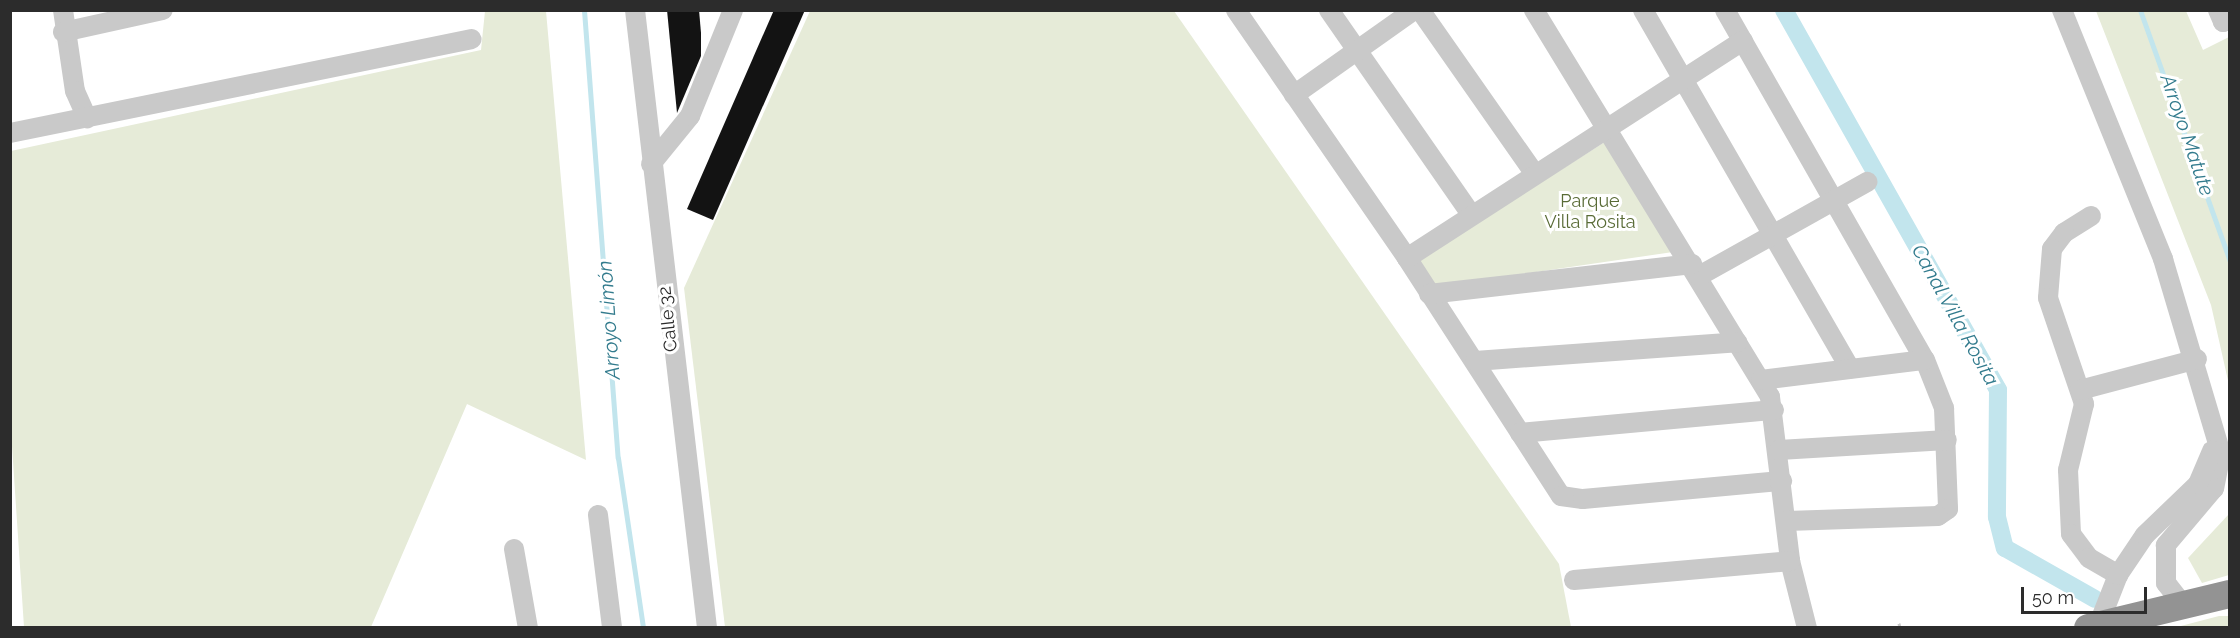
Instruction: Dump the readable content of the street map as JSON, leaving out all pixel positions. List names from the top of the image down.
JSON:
{
  "streets": {
    "street": ["Calle 32"]
  },
  "water": ["Arroyo Matute", "Canal Villa Rosita", "Arroyo Limón"],
  "parks": ["Parque Villa Rosita"],
  "scale_bar": "50 m"
}
